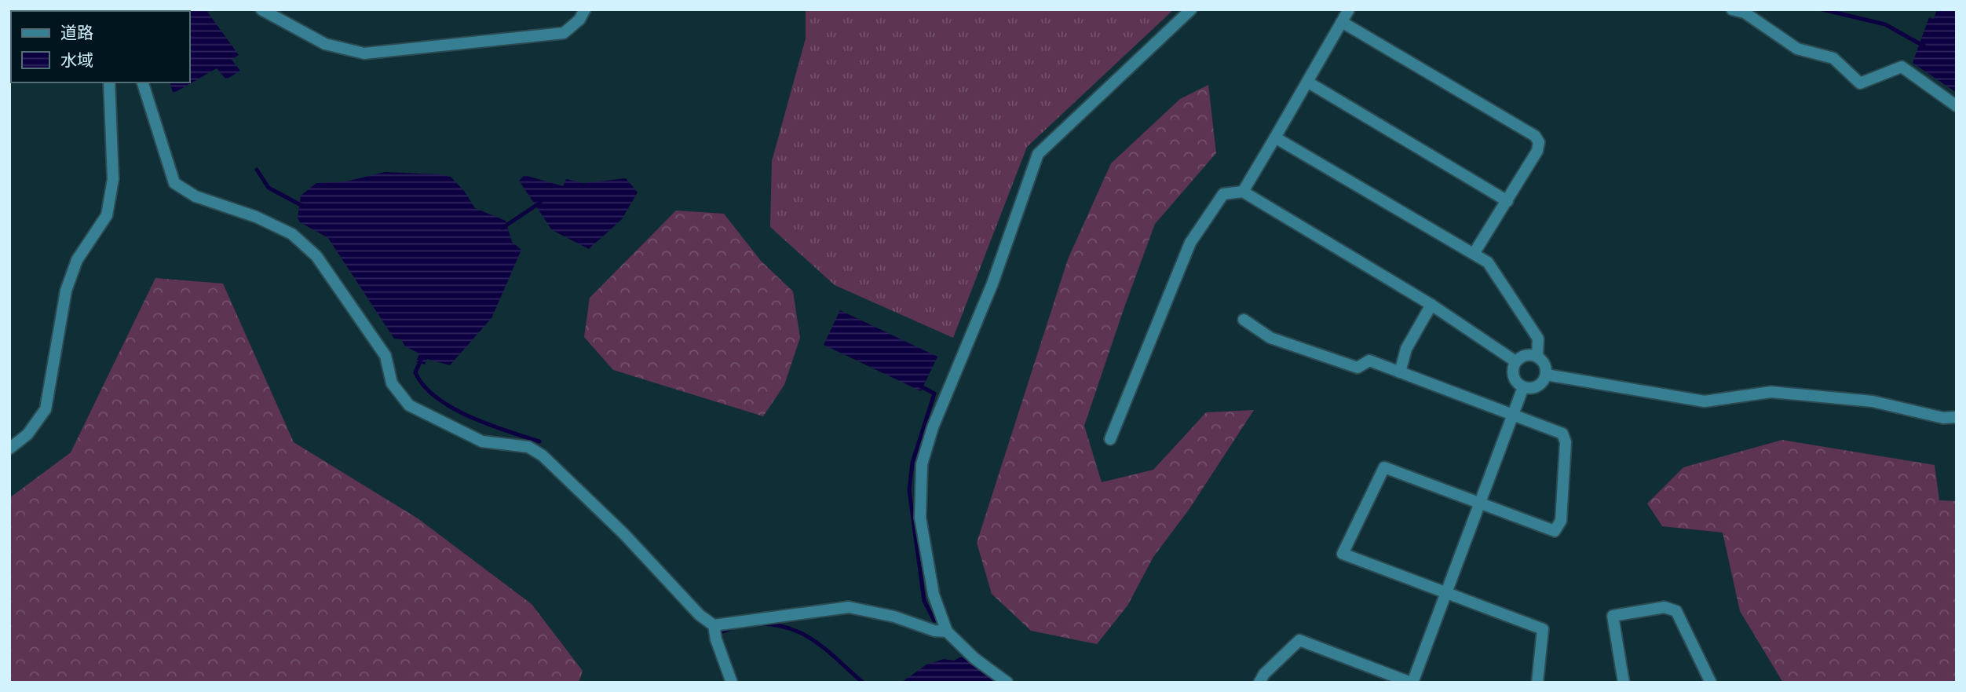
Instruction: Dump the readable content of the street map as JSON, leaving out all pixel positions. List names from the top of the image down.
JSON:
{
  "legend": ["道路", "水域"]
}
